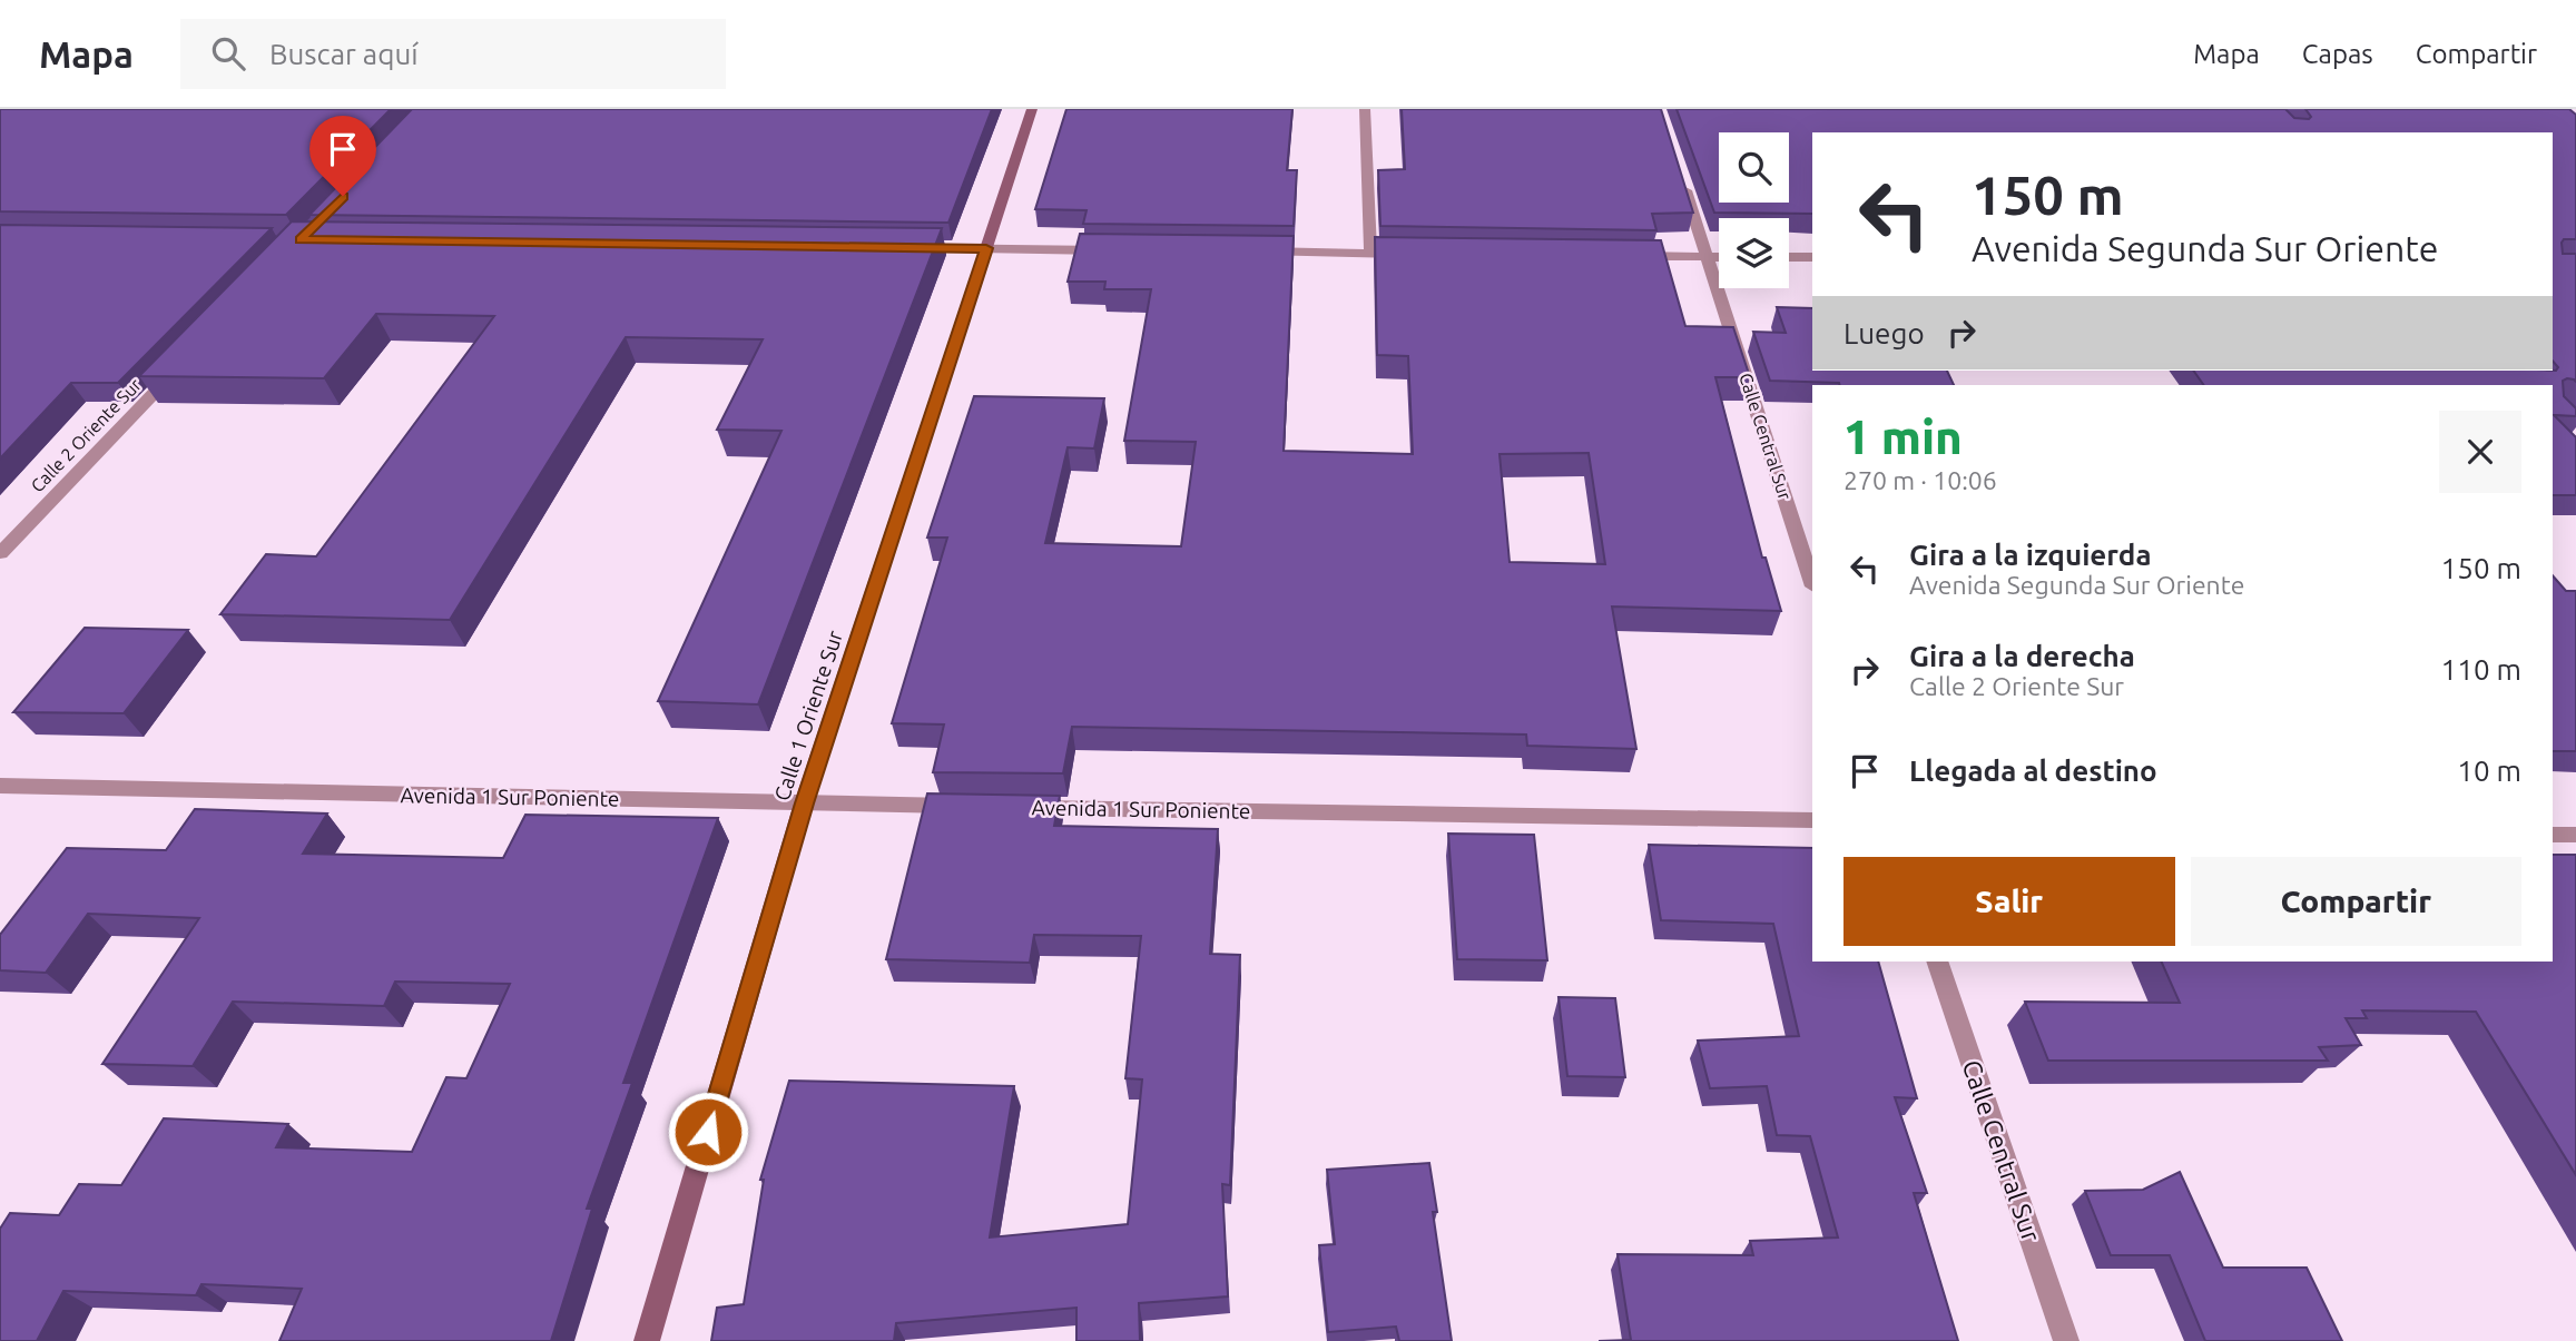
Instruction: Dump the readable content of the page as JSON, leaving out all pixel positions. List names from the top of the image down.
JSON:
{
  "streets": {
    "street": [
      "Calle 2 Oriente Sur",
      "Calle Central Sur",
      "Calle 1 Oriente Sur",
      "Avenida 1 Sur Poniente"
    ]
  },
  "crossings": [
    ["Calle 1 Oriente Sur", "Avenida 1 Sur Poniente"]
  ],
  "page": {
    "header": "Mapa",
    "search": "Buscar aquí",
    "nav": ["Mapa", "Capas", "Compartir"],
    "turn": ["150 m", "Avenida Segunda Sur Oriente"],
    "then": "Luego",
    "heading": ["1 min", "270 m · 10:06"],
    "list": [
      {
        "name": "Gira a la izquierda",
        "note": "Avenida Segunda Sur Oriente",
        "value": "150 m"
      },
      {
        "name": "Gira a la derecha",
        "note": "Calle 2 Oriente Sur",
        "value": "110 m"
      },
      {
        "name": "Llegada al destino",
        "value": "10 m"
      }
    ],
    "buttons": ["Salir", "Compartir"]
  }
}
